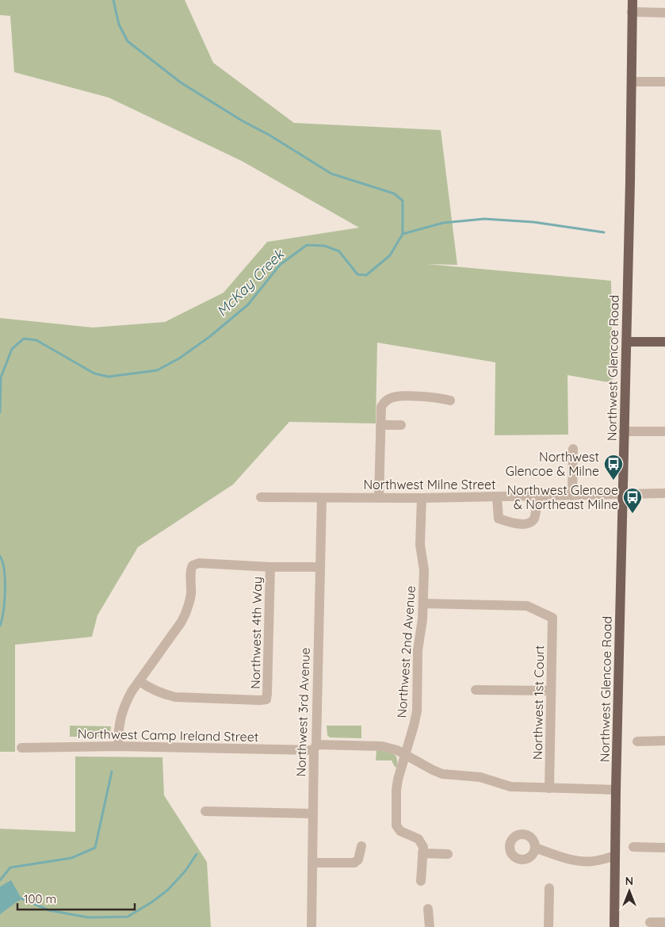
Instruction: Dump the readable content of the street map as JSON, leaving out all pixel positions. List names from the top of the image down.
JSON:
{
  "streets": {
    "main road": ["Northwest Glencoe Road"],
    "street": [
      "Northwest Milne Street",
      "Northwest 4th Way",
      "Northwest 2nd Avenue",
      "Northwest 1st Court",
      "Northwest 3rd Avenue",
      "Northwest Camp Ireland Street"
    ]
  },
  "crossings": [
    ["Northwest Glencoe Road", "Northwest Milne Street"],
    ["Northwest Glencoe Road", "Northwest Camp Ireland Street"],
    ["Northwest Milne Street", "Northwest 2nd Avenue"],
    ["Northwest Milne Street", "Northwest 3rd Avenue"],
    ["Northwest 2nd Avenue", "Northwest 1st Court"],
    ["Northwest 2nd Avenue", "Northwest Camp Ireland Street"],
    ["Northwest 1st Court", "Northwest Camp Ireland Street"],
    ["Northwest 3rd Avenue", "Northwest Camp Ireland Street"]
  ],
  "water": ["McKay Creek"],
  "places": {
    "bus stop": ["Northwest Glencoe & Milne", "Northwest Glencoe & Northeast Milne"]
  },
  "scale_bar": "100 m",
  "north": "top"
}
